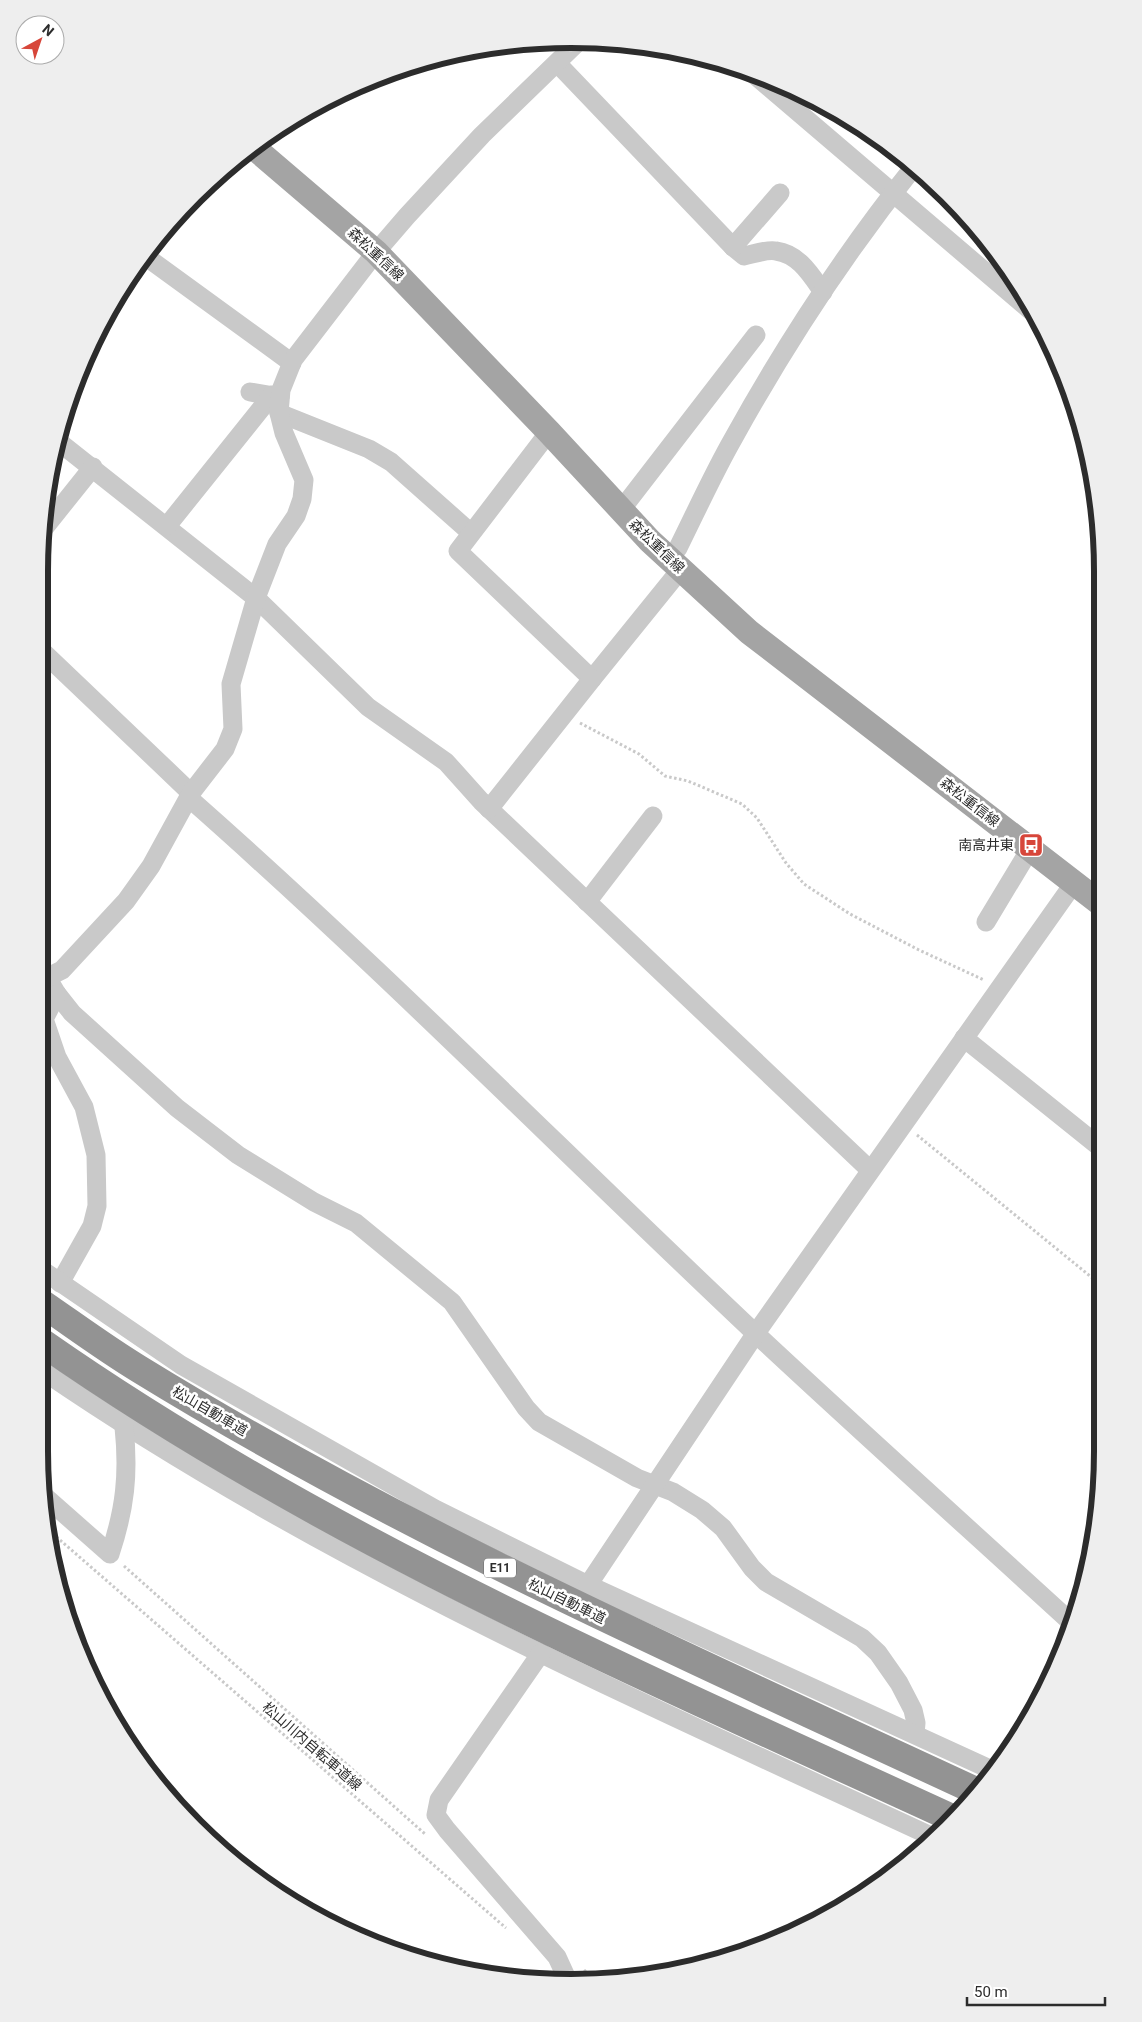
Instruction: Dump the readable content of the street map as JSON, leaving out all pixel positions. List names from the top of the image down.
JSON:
{
  "streets": {
    "highway": ["松山自動車道", "E11"],
    "main road": ["森松重信線"],
    "path": ["松山川内自転車道線"]
  },
  "places": {
    "bus stop": ["南高井東"]
  },
  "scale_bar": "50 m",
  "north": "top right"
}
